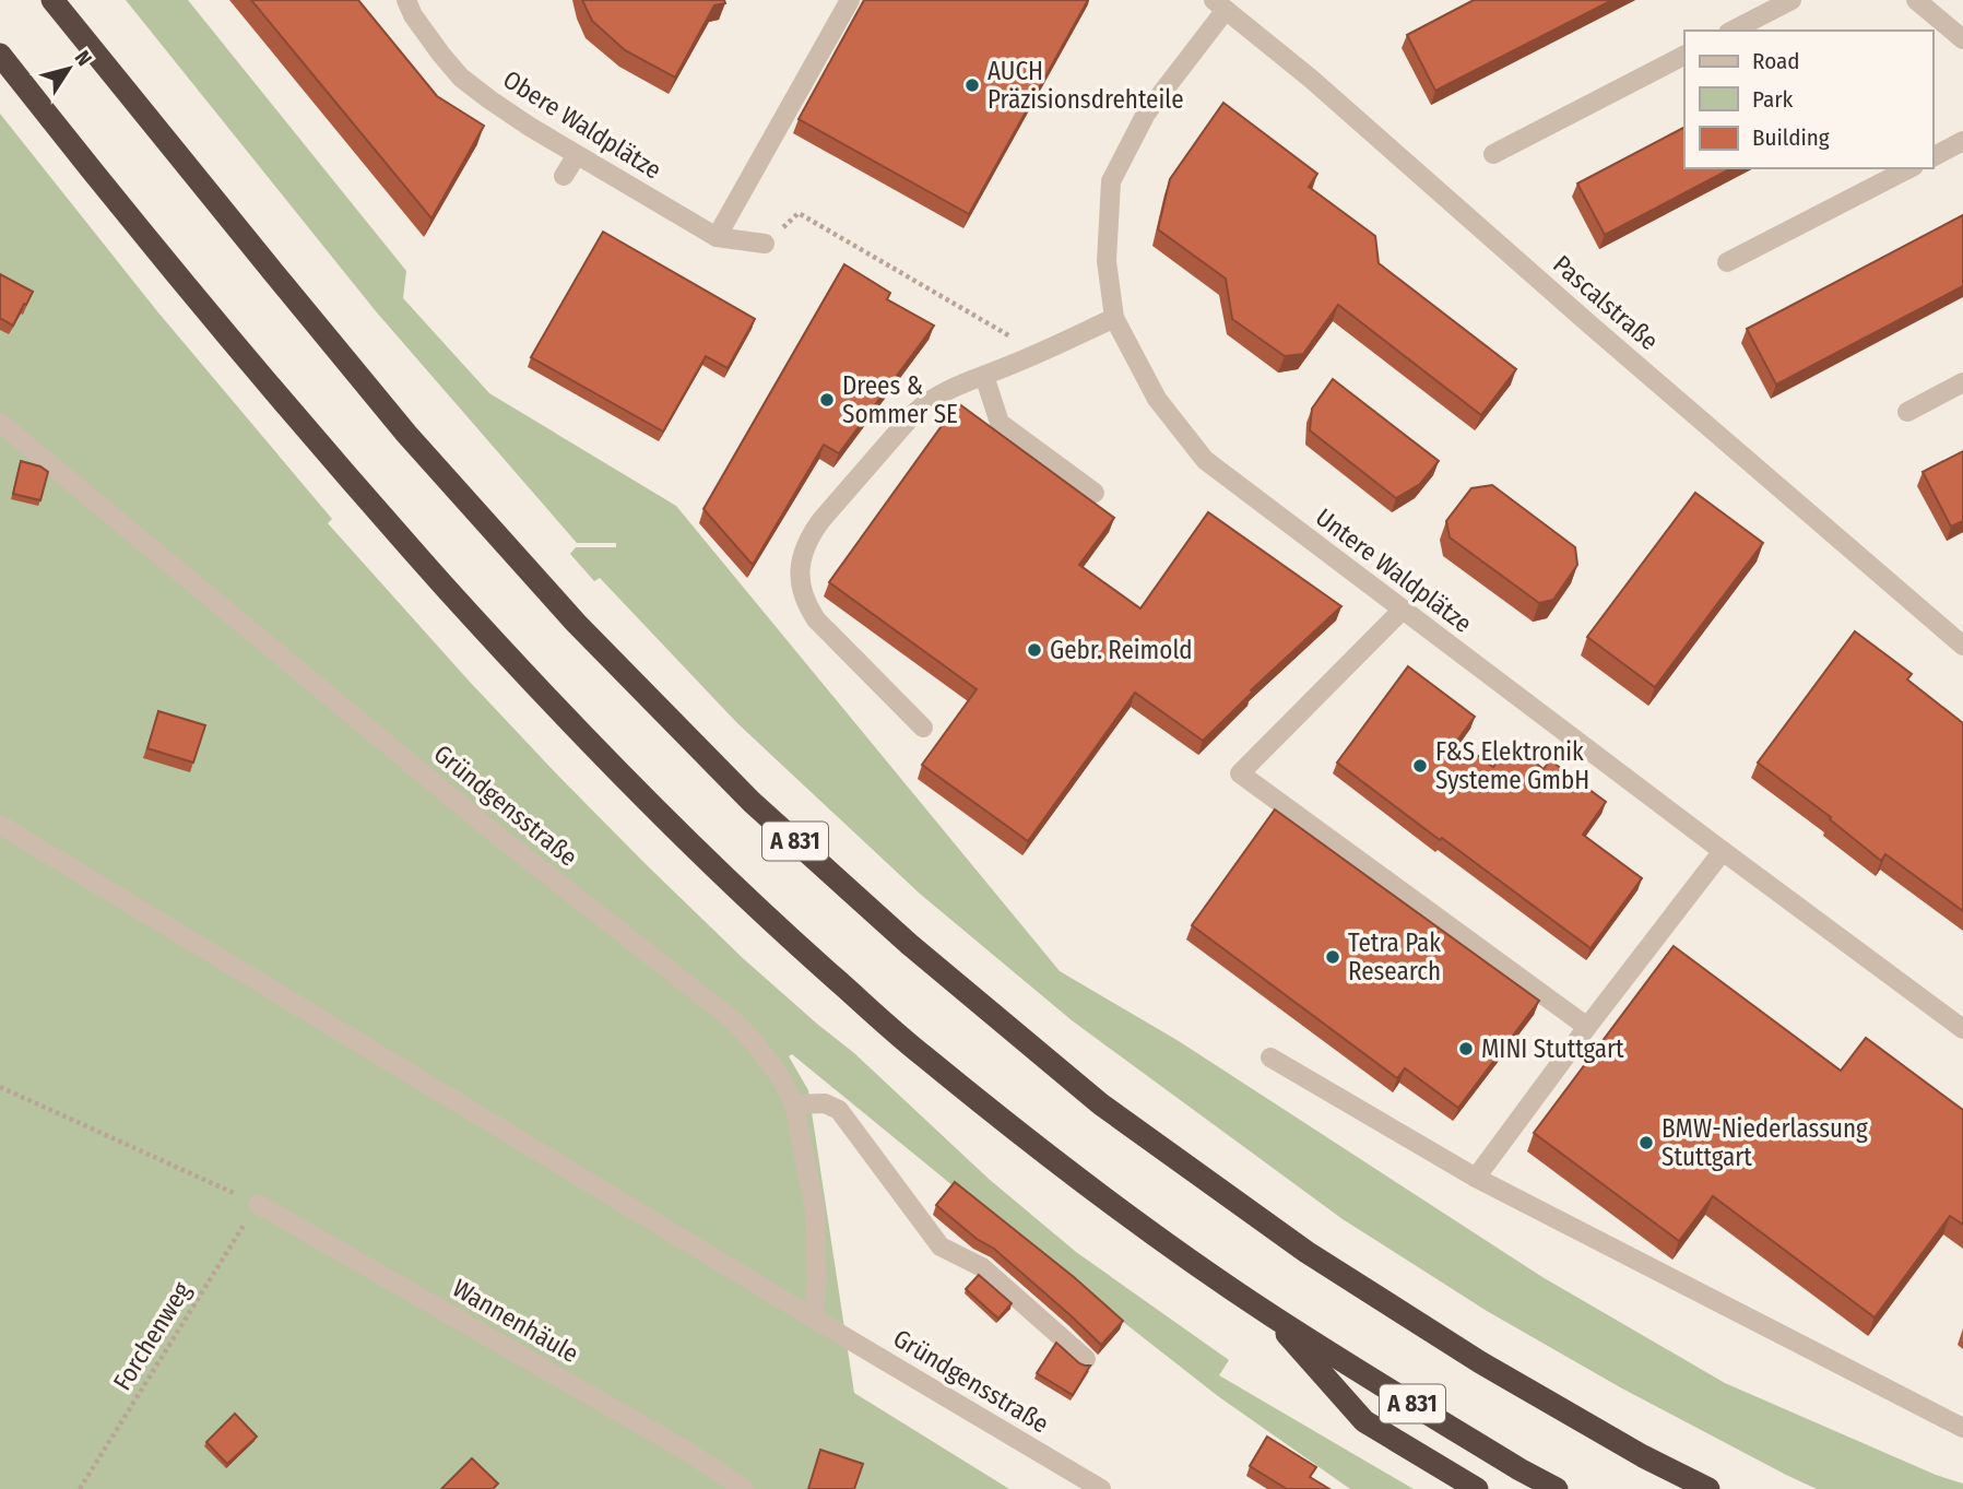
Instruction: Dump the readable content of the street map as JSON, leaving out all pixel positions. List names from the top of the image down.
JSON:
{
  "streets": {
    "highway": ["A 831"],
    "street": [
      "Obere Waldplätze",
      "Pascalstraße",
      "Untere Waldplätze",
      "Gründgensstraße",
      "Wannenhäule"
    ],
    "path": ["Forchenweg"]
  },
  "crossings": [
    ["Pascalstraße", "Untere Waldplätze"],
    ["Wannenhäule", "Forchenweg"]
  ],
  "places": [
    "AUCH Präzisionsdrehteile",
    "Drees & Sommer SE",
    "Gebr. Reimold",
    "F&S Elektronik Systeme GmbH",
    "Tetra Pak Research",
    "MINI Stuttgart",
    "BMW-Niederlassung Stuttgart"
  ],
  "legend": ["Road", "Park", "Building"],
  "north": "top right"
}
